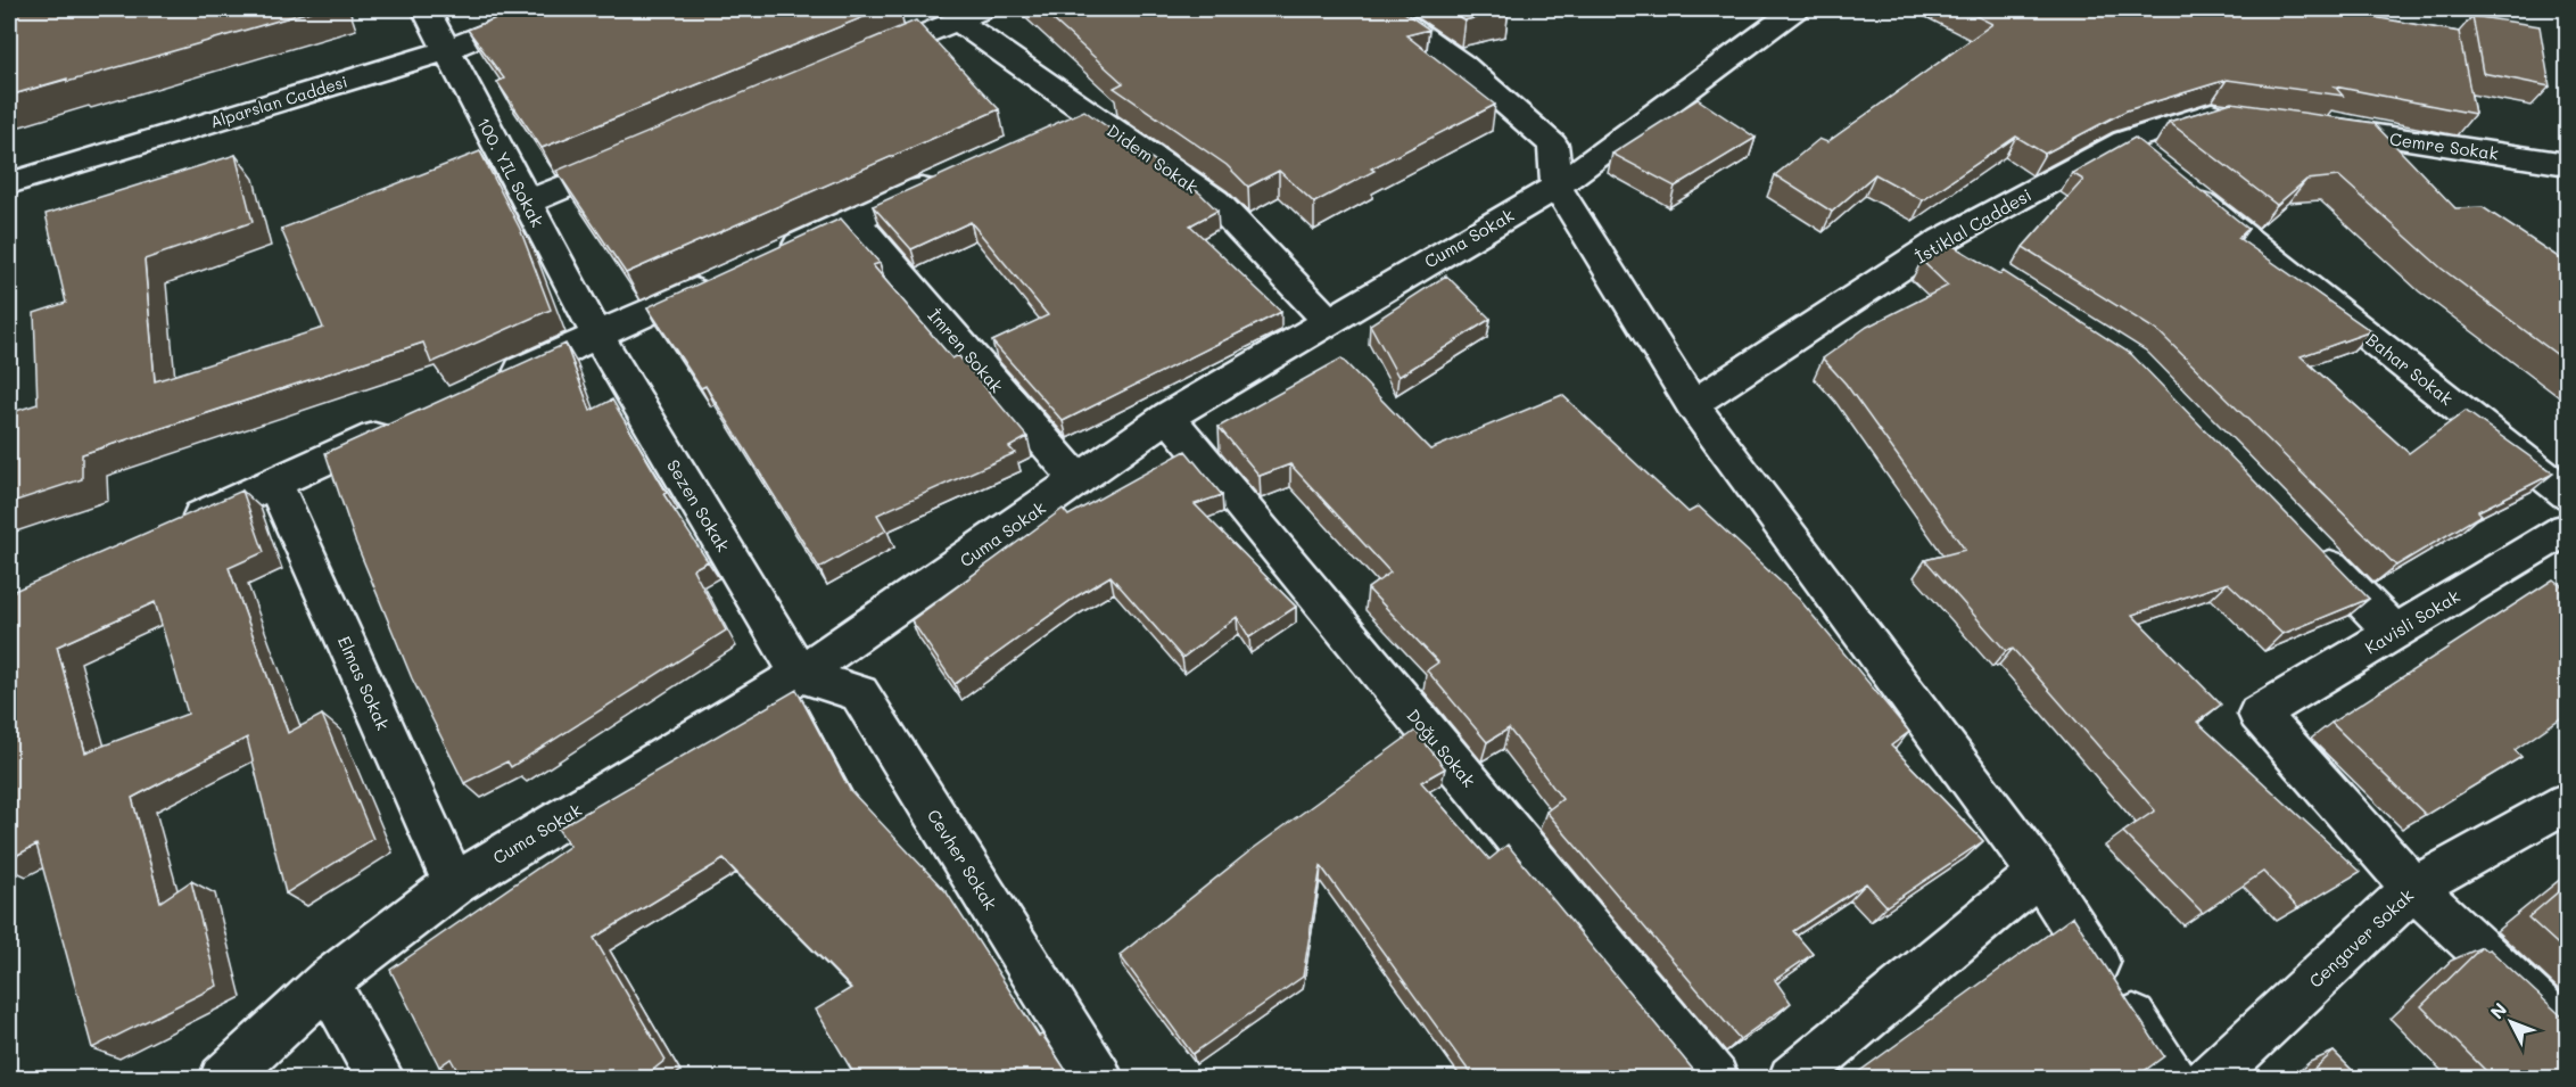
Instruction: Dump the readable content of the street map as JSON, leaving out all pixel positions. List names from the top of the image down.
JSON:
{
  "streets": {
    "street": [
      "Alparslan Caddesi",
      "Cemre Sokak",
      "Didem Sokak",
      "100. YIL Sokak",
      "İstiklal Caddesi",
      "Cuma Sokak",
      "İmren Sokak",
      "Bahar Sokak",
      "Sezen Sokak",
      "Kavisli Sokak",
      "Elmas Sokak",
      "Doğu Sokak",
      "Cevher Sokak",
      "Cengaver Sokak"
    ]
  },
  "crossings": [
    ["Alparslan Caddesi", "100. YIL Sokak"],
    ["Didem Sokak", "Cuma Sokak"],
    ["100. YIL Sokak", "Sezen Sokak"],
    ["İstiklal Caddesi", "Bahar Sokak"],
    ["Cuma Sokak", "İmren Sokak"],
    ["Cuma Sokak", "Sezen Sokak"],
    ["Cuma Sokak", "Elmas Sokak"],
    ["Cuma Sokak", "Doğu Sokak"],
    ["Cuma Sokak", "Cevher Sokak"],
    ["Sezen Sokak", "Cevher Sokak"],
    ["Kavisli Sokak", "Cengaver Sokak"]
  ],
  "north": "top left"
}
